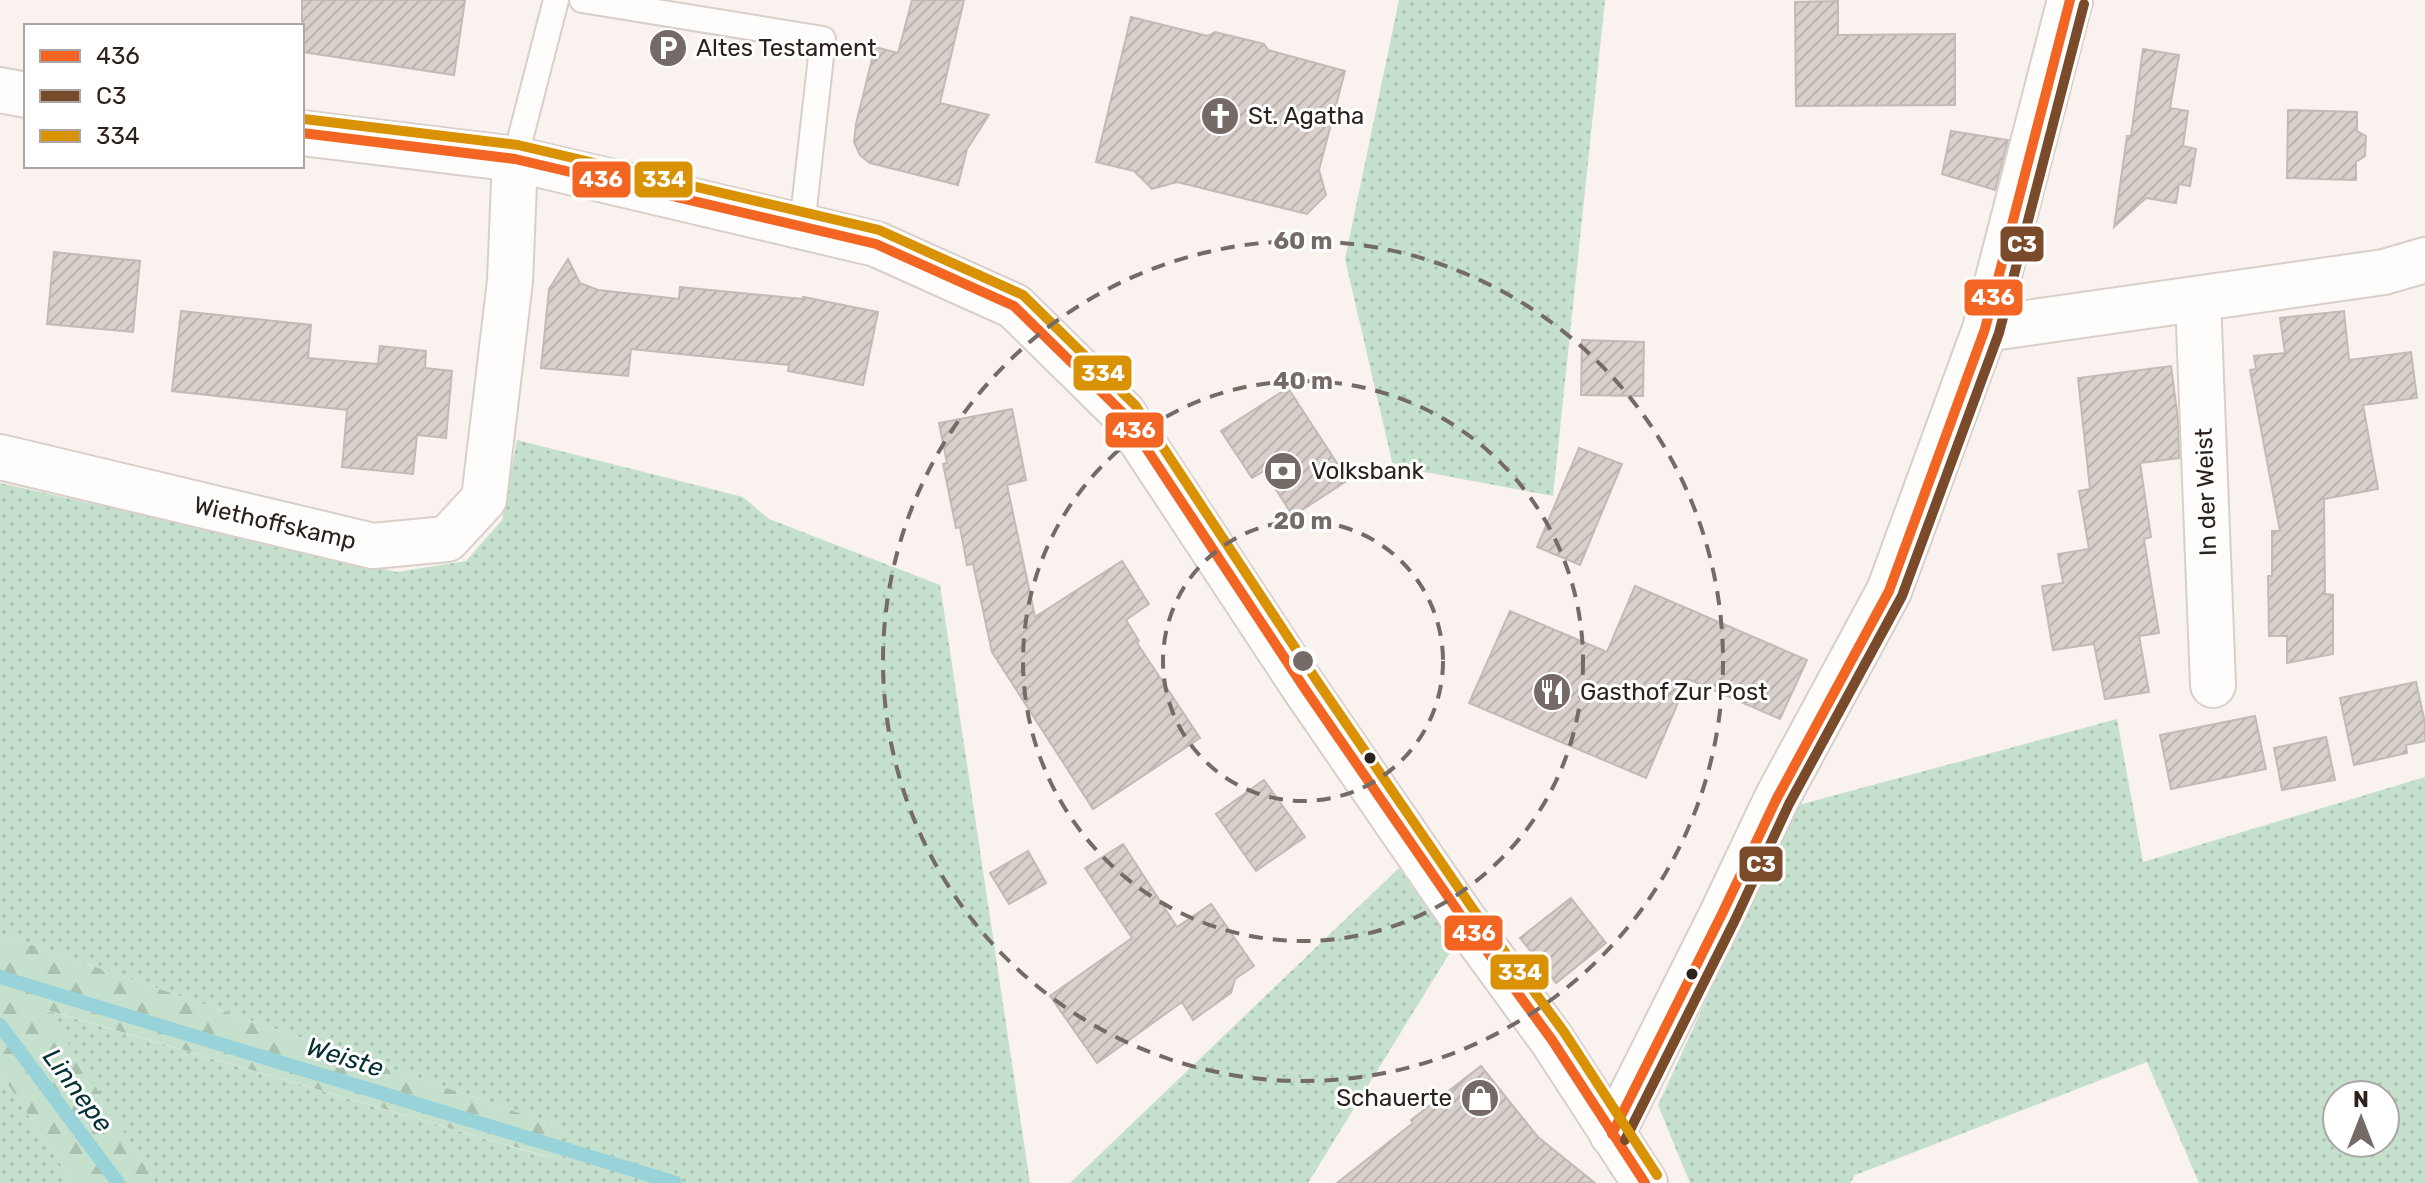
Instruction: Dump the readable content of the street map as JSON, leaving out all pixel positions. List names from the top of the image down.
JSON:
{
  "streets": {
    "street": ["In der Weist", "Wiethoffskamp"]
  },
  "water": ["Weiste", "Linnepe"],
  "places": {
    "parking": ["Altes Testament"],
    "church": ["St. Agatha"],
    "bank": ["Volksbank"],
    "restaurant": ["Gasthof Zur Post"],
    "shop": ["Schauerte"]
  },
  "lines": ["transit line 436", "transit line C3", "transit line 334"],
  "legend": ["436", "C3", "334"],
  "north": "top",
  "rings": ["60 m", "40 m", "20 m"]
}
